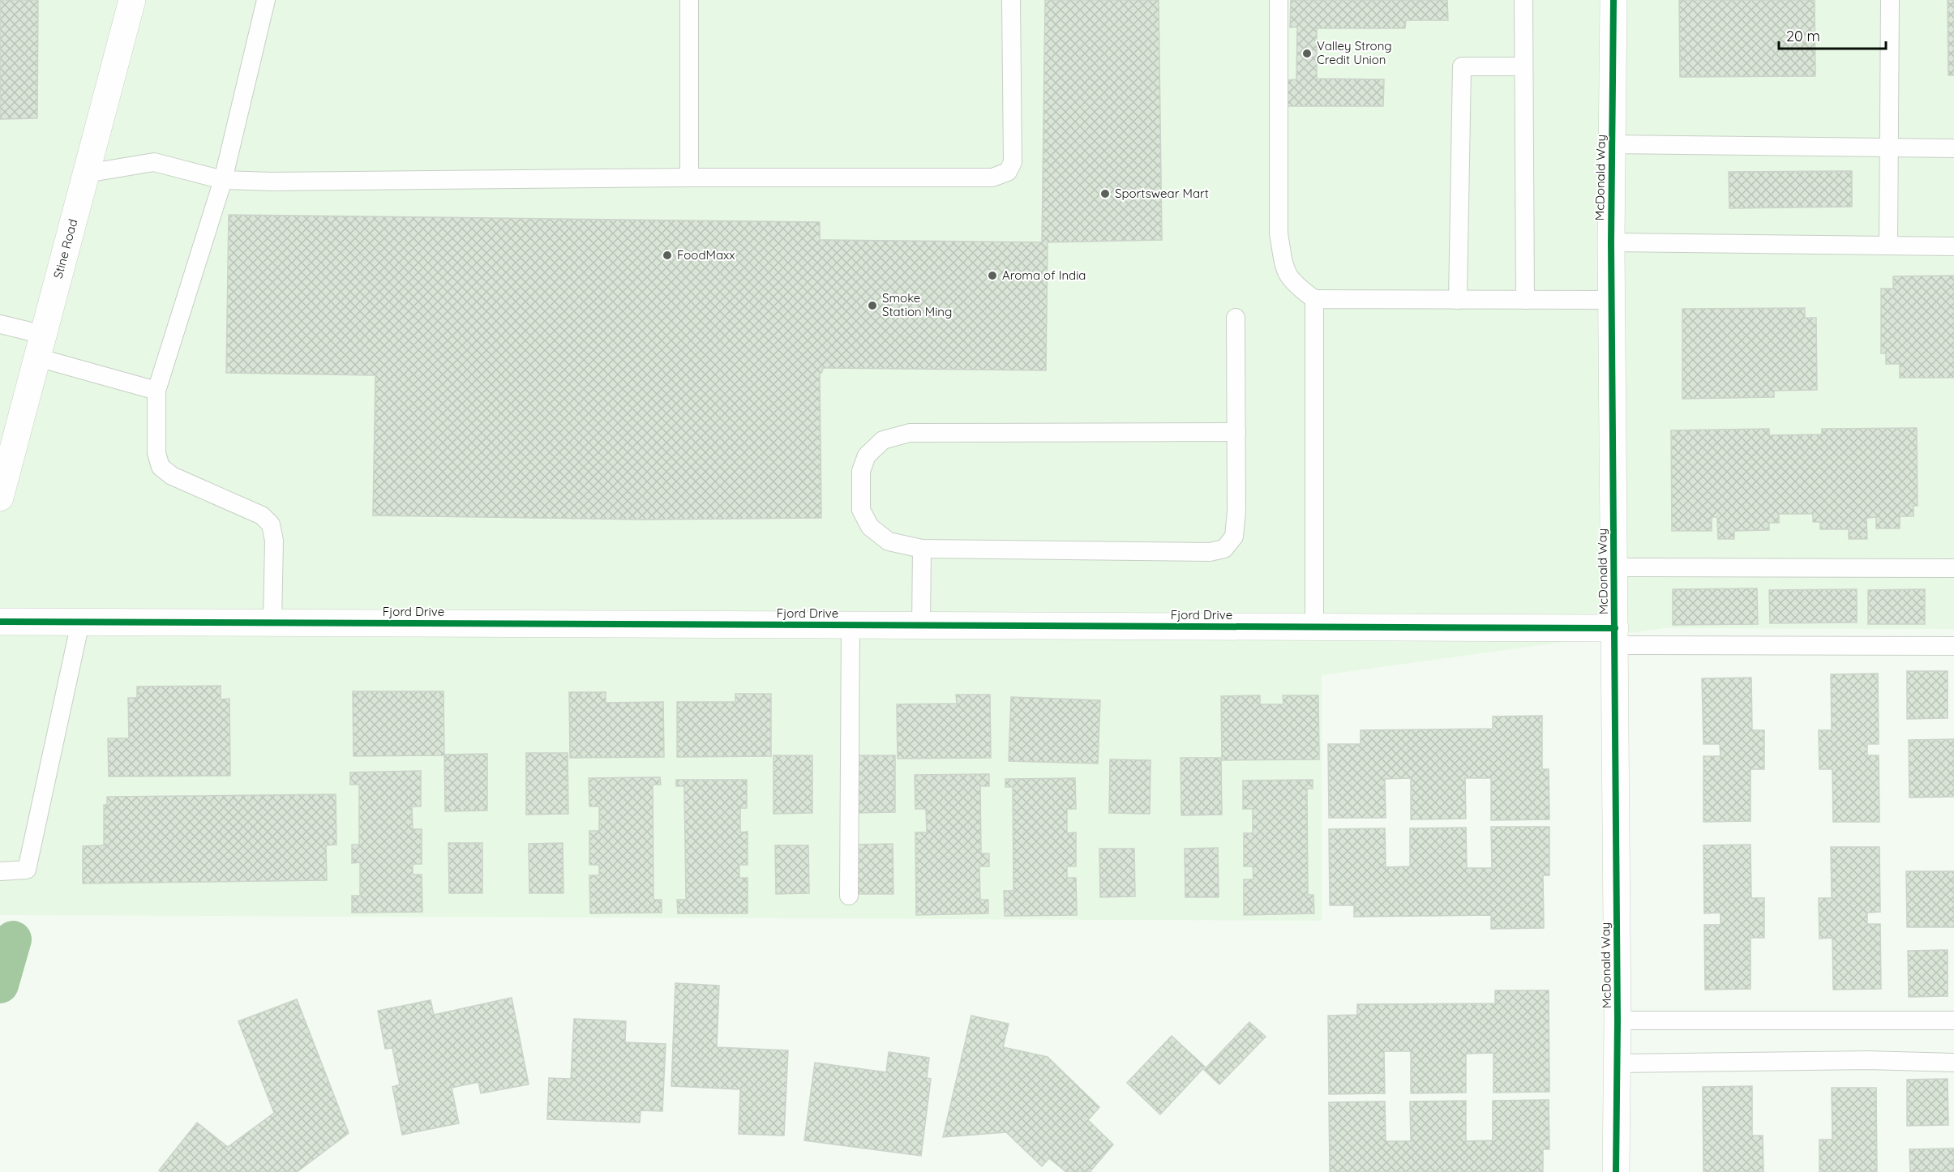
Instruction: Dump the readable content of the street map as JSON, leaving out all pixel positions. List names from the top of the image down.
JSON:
{
  "streets": {
    "street": ["McDonald Way", "Stine Road", "Fjord Drive"]
  },
  "crossings": [
    ["McDonald Way", "Fjord Drive"]
  ],
  "places": [
    "Valley Strong Credit Union",
    "Sportswear Mart",
    "FoodMaxx",
    "Aroma of India",
    "Smoke Station Ming"
  ],
  "scale_bar": "20 m"
}
